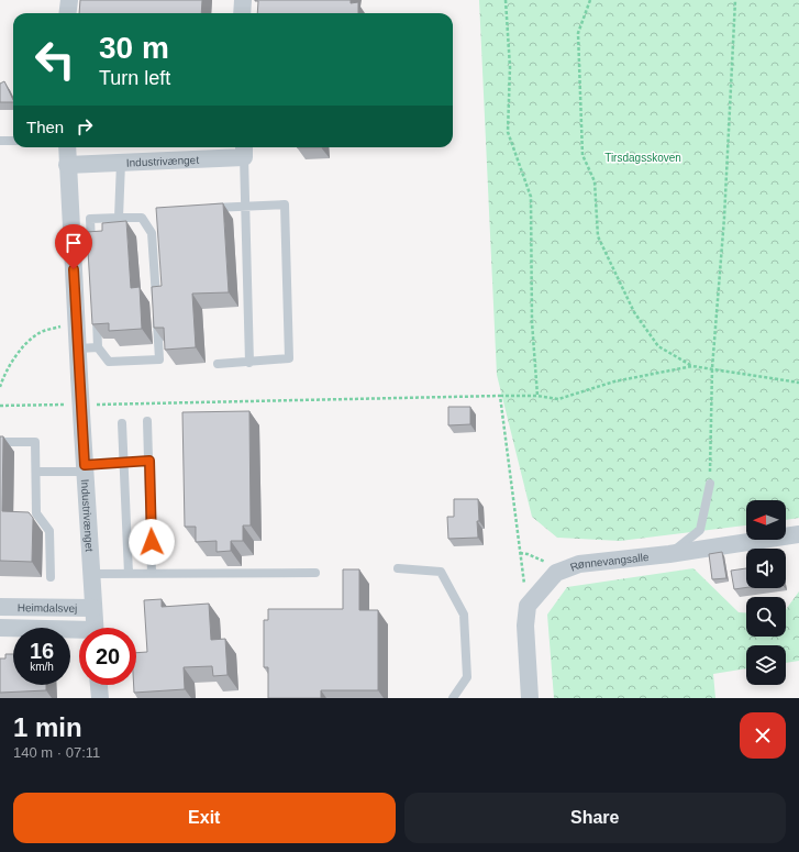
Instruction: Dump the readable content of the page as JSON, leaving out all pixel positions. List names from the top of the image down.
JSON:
{
  "streets": {
    "street": ["Industrivænget", "Rønnevangsalle", "Heimdalsvej"]
  },
  "crossings": [
    ["Industrivænget", "Heimdalsvej"]
  ],
  "parks": ["Tirsdagsskoven"],
  "north": "left",
  "page": {
    "turn": ["30 m", "Turn left"],
    "then": "Then",
    "speed": "16 km/h",
    "limit": "20",
    "heading": ["1 min", "140 m · 07:11"],
    "buttons": ["Exit", "Share"]
  }
}
